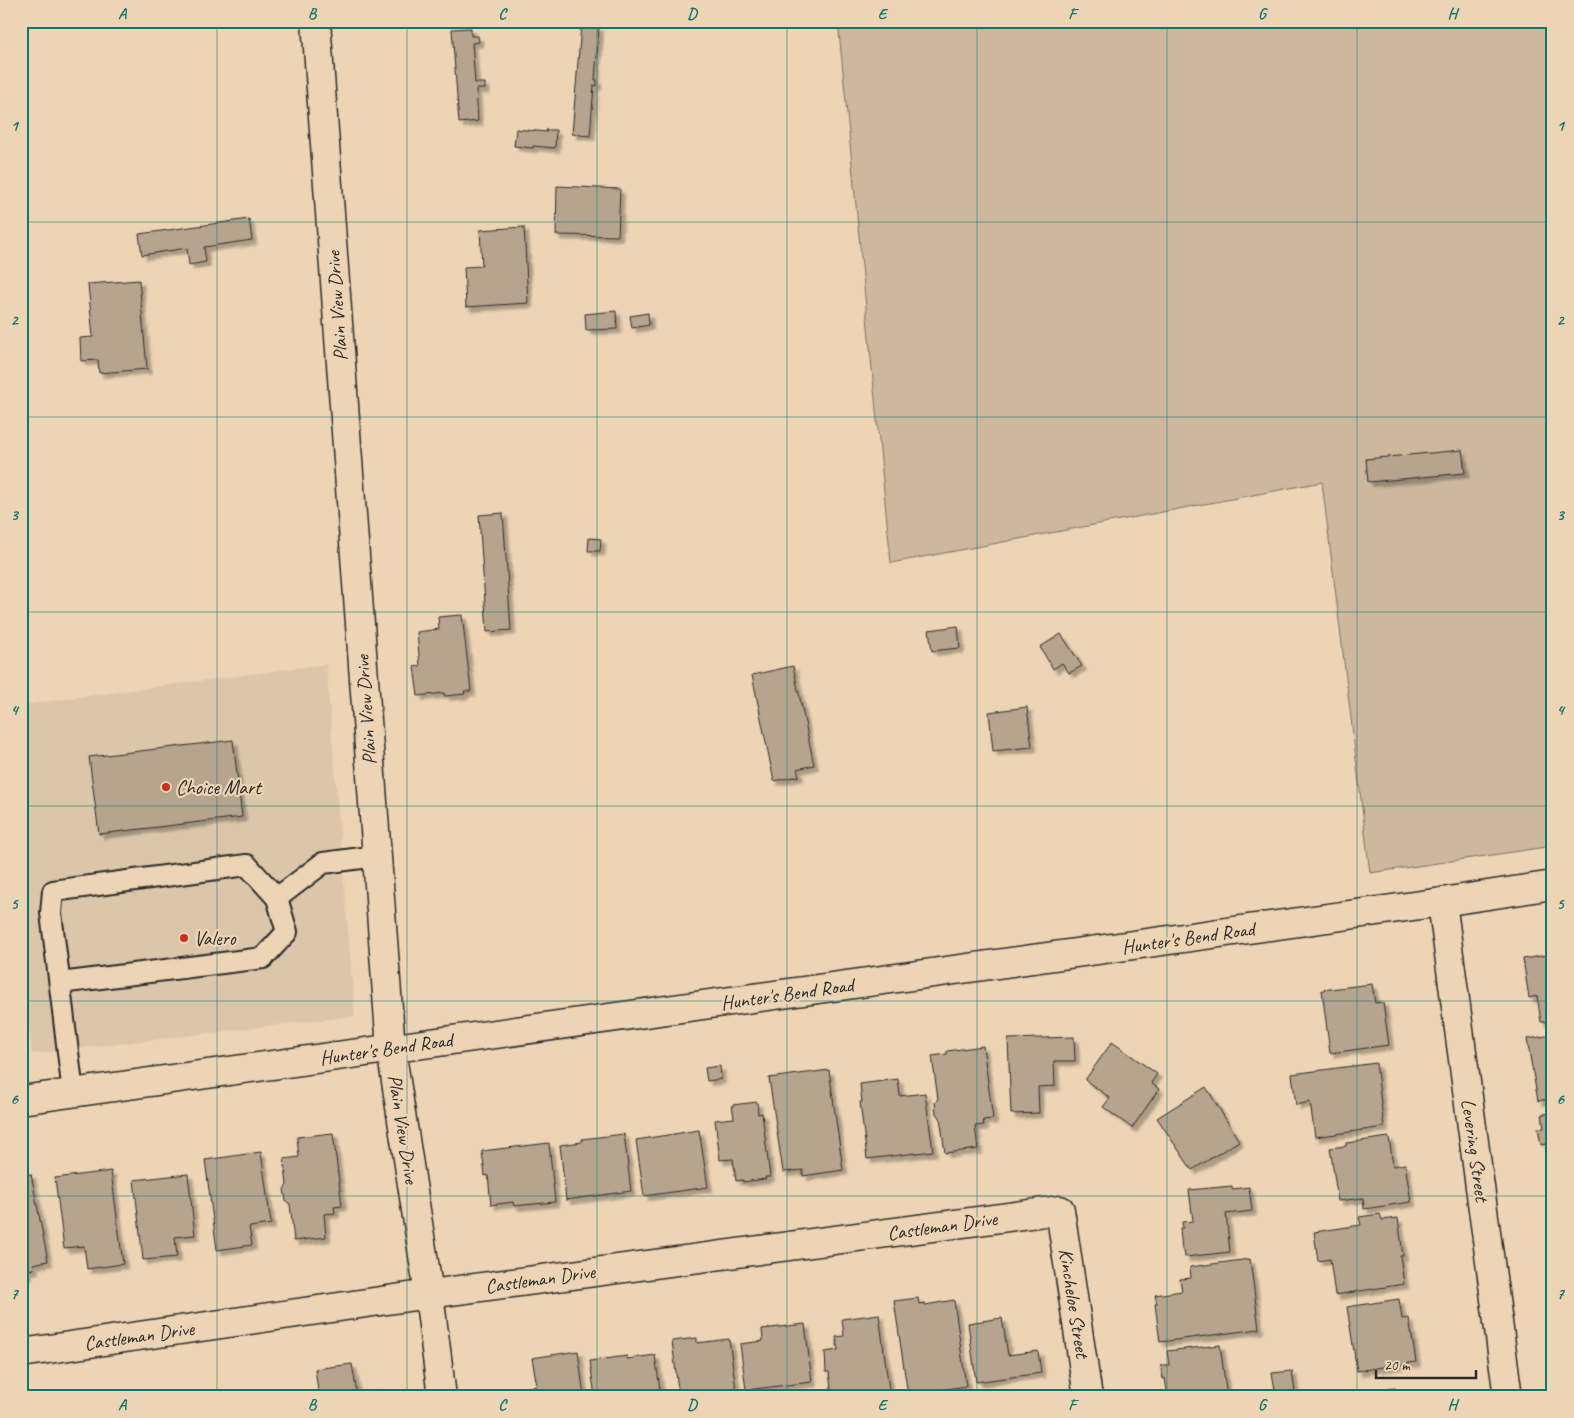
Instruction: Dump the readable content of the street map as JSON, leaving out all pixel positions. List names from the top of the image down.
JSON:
{
  "streets": {
    "street": [
      "Plain View Drive",
      "Hunter's Bend Road",
      "Levering Street",
      "Castleman Drive",
      "Kincheloe Street"
    ]
  },
  "crossings": [
    ["Plain View Drive", "Hunter's Bend Road"],
    ["Plain View Drive", "Castleman Drive"],
    ["Hunter's Bend Road", "Levering Street"],
    ["Castleman Drive", "Kincheloe Street"]
  ],
  "places": ["Choice Mart", "Valero"],
  "scale_bar": "20 m",
  "grid": {
    "columns": [
      "A",
      "B",
      "C",
      "D",
      "E",
      "F",
      "G",
      "H"
    ],
    "rows": [
      "1",
      "2",
      "3",
      "4",
      "5",
      "6",
      "7"
    ]
  }
}
